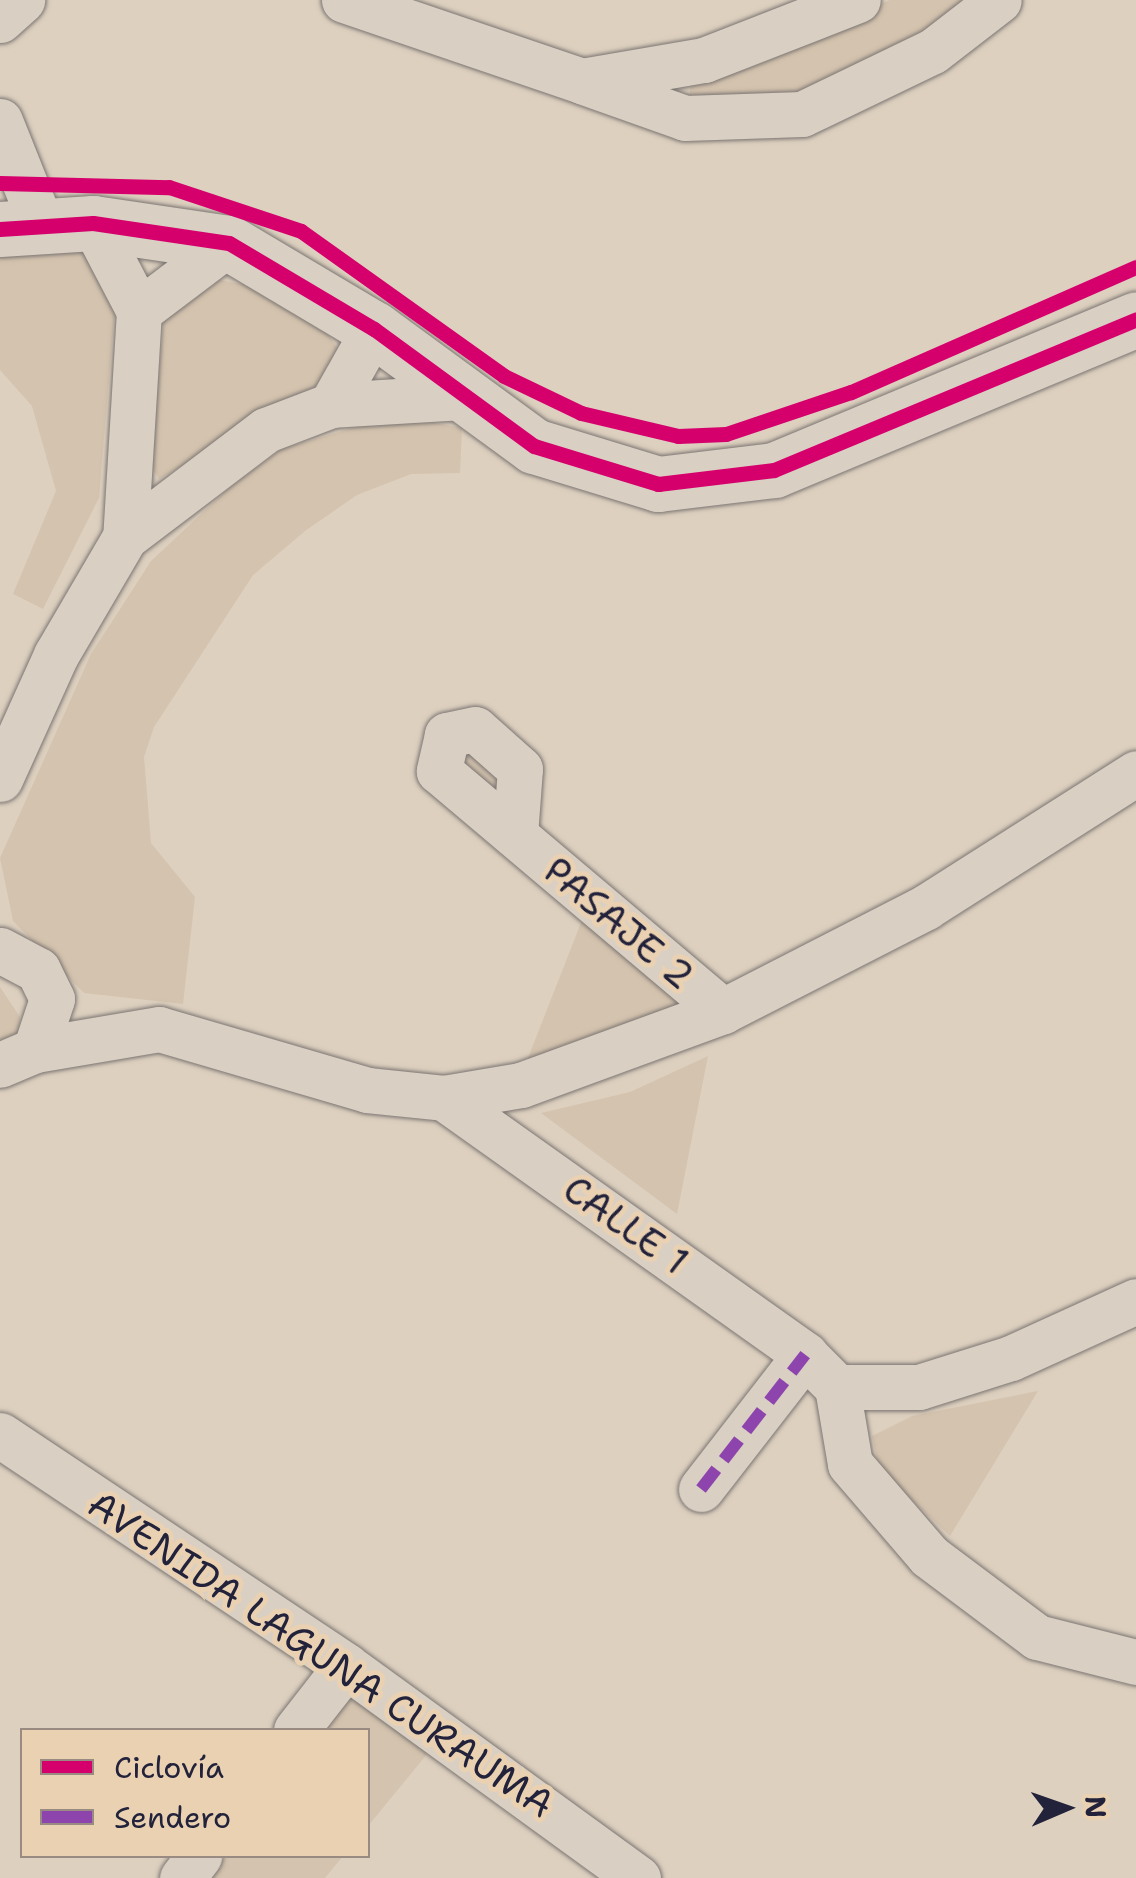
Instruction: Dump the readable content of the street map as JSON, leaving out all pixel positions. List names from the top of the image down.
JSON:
{
  "streets": {
    "street": ["PASAJE 2", "CALLE 1", "AVENIDA LAGUNA CURAUMA"]
  },
  "legend": ["Ciclovía", "Sendero"],
  "north": "right"
}
